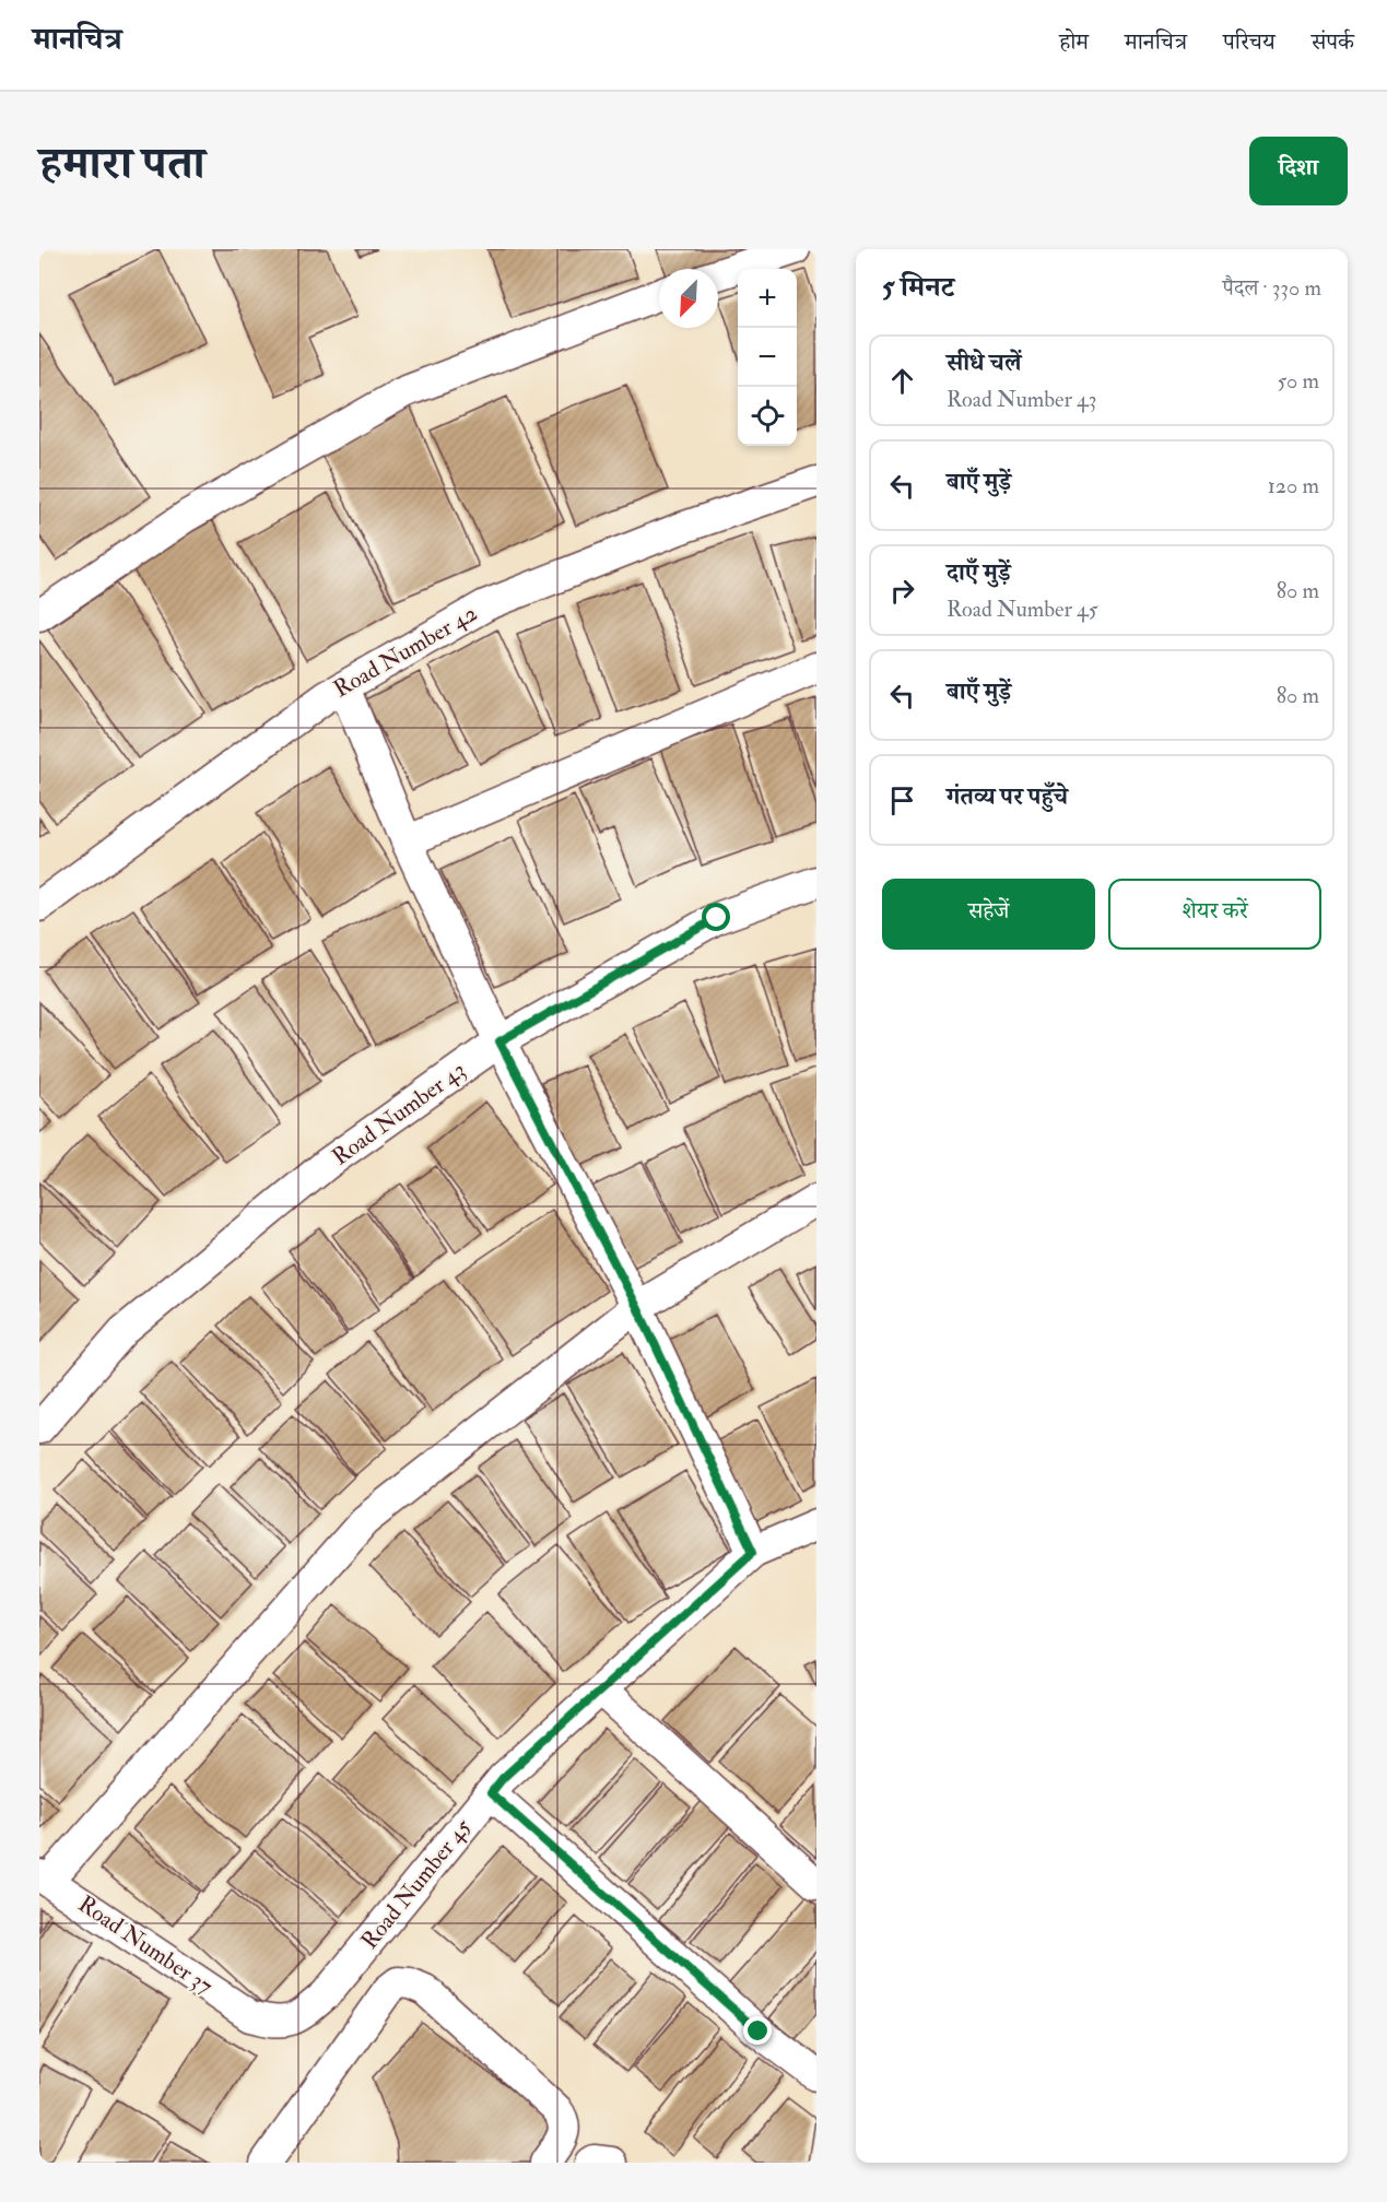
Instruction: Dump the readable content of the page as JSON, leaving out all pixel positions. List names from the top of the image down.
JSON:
{
  "streets": {
    "street": [
      "Road Number 42",
      "Road Number 43",
      "Road Number 45",
      "Road Number 37"
    ]
  },
  "crossings": [
    ["Road Number 45", "Road Number 37"]
  ],
  "north": "bottom left",
  "page": {
    "header": "मानचित्र",
    "nav": [
      "होम",
      "मानचित्र",
      "परिचय",
      "संपर्क"
    ],
    "title": "हमारा पता",
    "buttons": [
      "दिशा",
      ["सहेजें", "शेयर करें"]
    ],
    "heading": ["5 मिनट", "पैदल · 330 m"],
    "map_buttons": ["+", "−"],
    "list": [
      ["सीधे चलें", "Road Number 43", "50 m"],
      ["बाएँ मुड़ें", "120 m"],
      ["दाएँ मुड़ें", "Road Number 45", "80 m"],
      ["बाएँ मुड़ें", "80 m"],
      "गंतव्य पर पहुँचे"
    ]
  }
}
